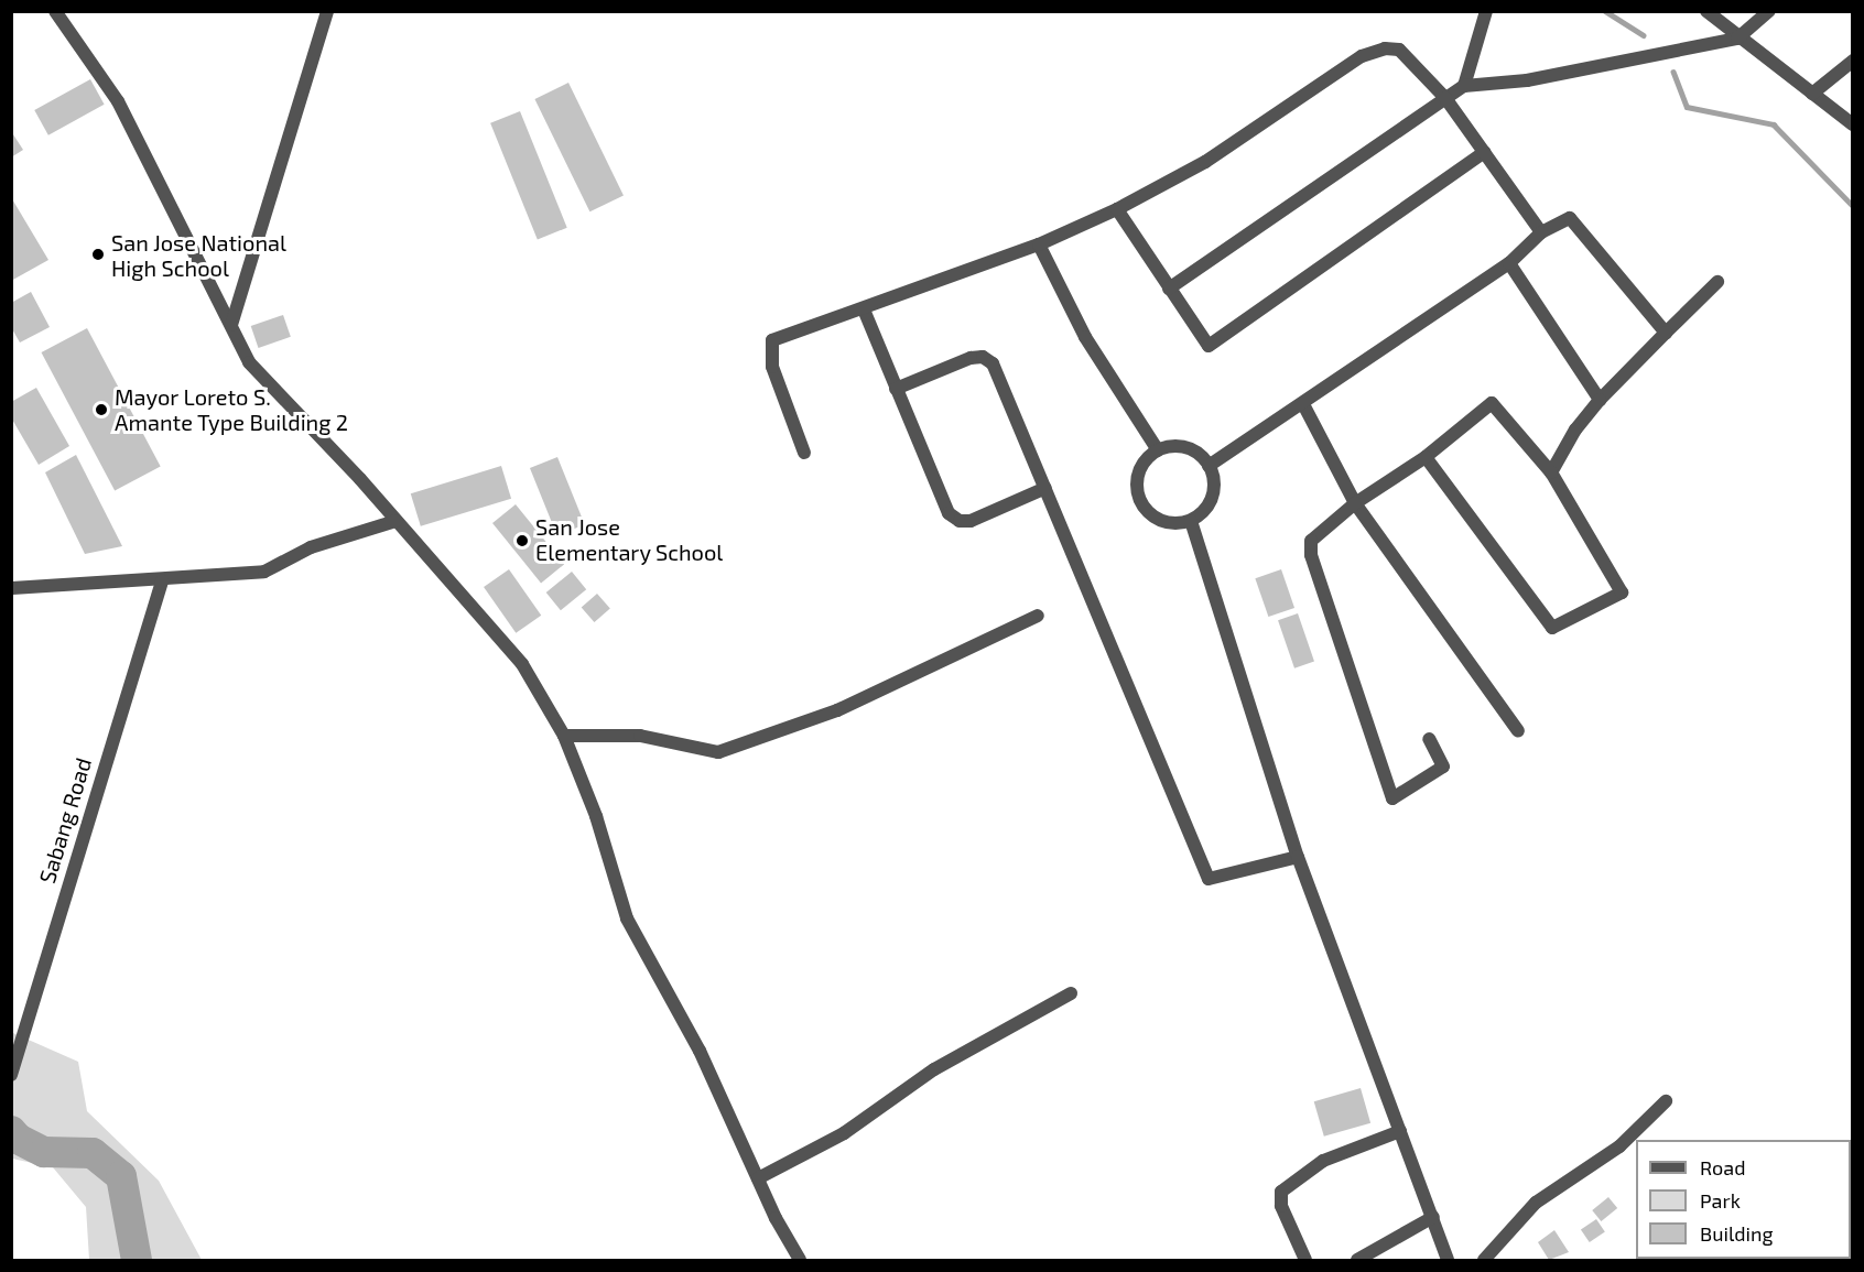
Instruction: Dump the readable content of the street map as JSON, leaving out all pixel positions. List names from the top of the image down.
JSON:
{
  "streets": {
    "street": ["Sabang Road"]
  },
  "places": ["San Jose National High School", "Mayor Loreto S. Amante Type Building 2", "San Jose Elementary School"],
  "legend": ["Road", "Park", "Building"]
}
